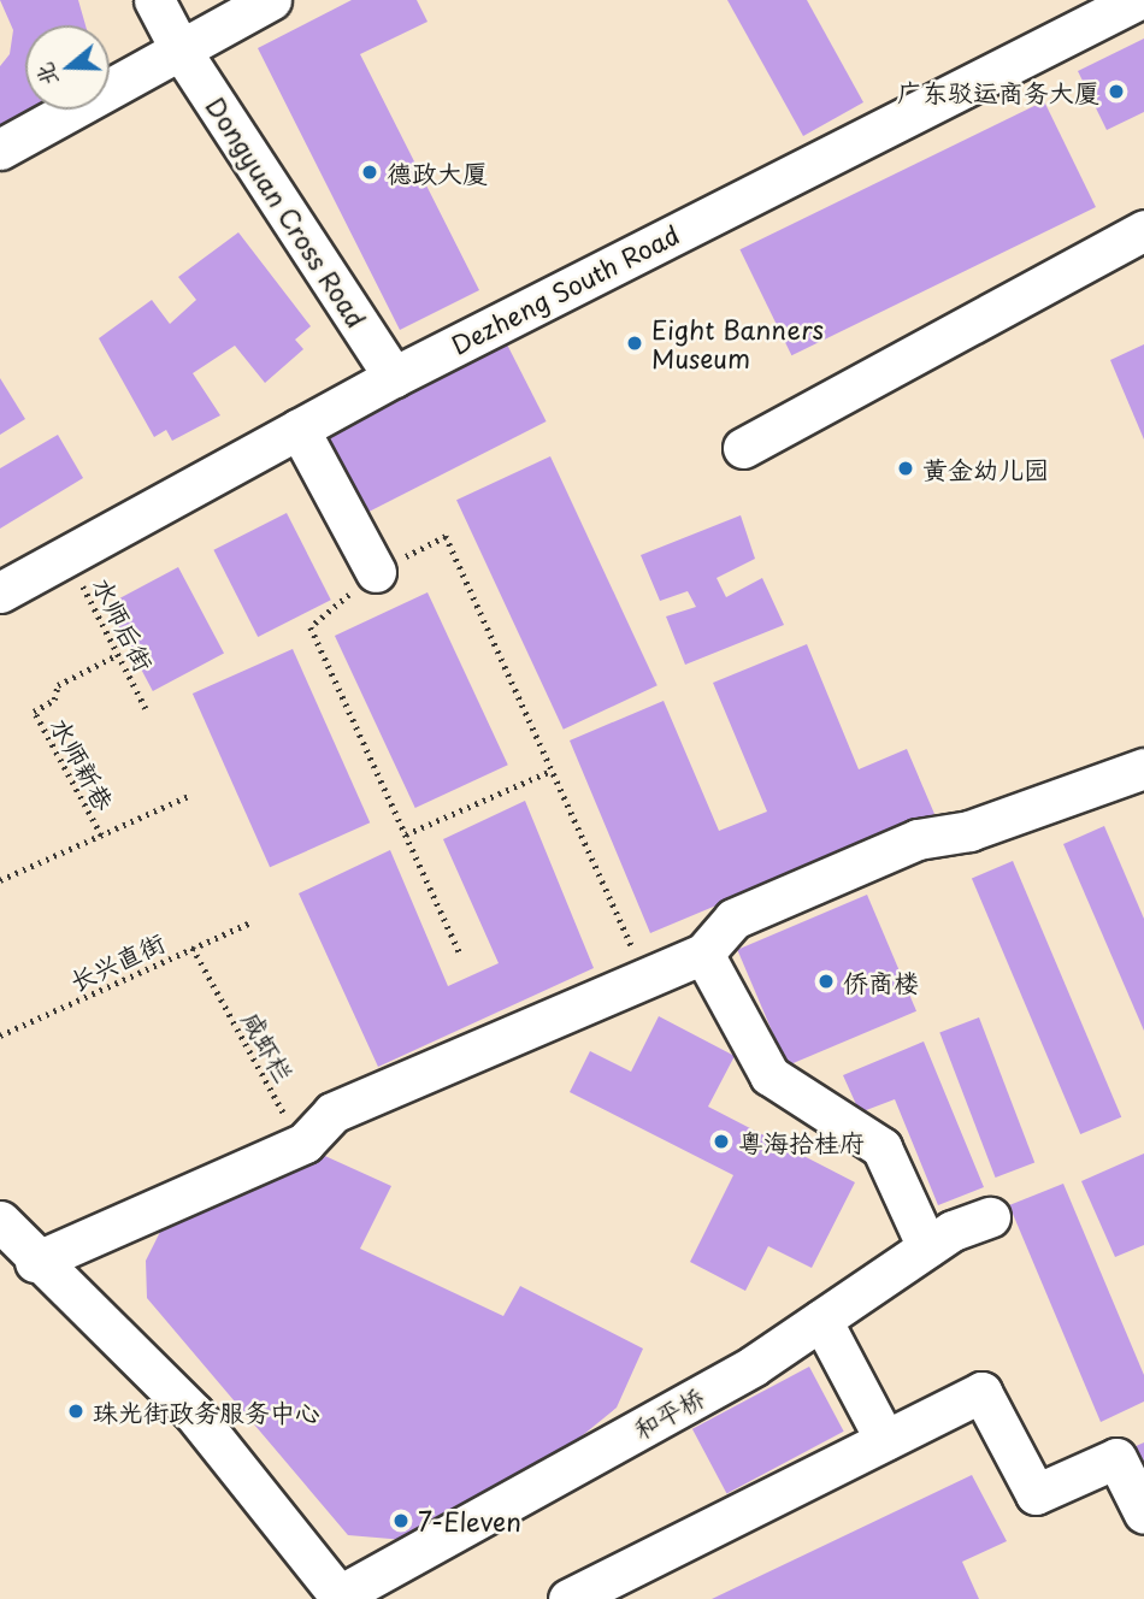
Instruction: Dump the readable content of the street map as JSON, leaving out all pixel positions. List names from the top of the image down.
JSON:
{
  "streets": {
    "street": ["Dongyuan Cross Road", "Dezheng South Road", "和平桥"],
    "path": [
      "水师后街",
      "水师新巷",
      "长兴直街",
      "咸虾栏"
    ]
  },
  "crossings": [
    ["Dongyuan Cross Road", "Dezheng South Road"],
    ["Dezheng South Road", "水师后街"],
    ["水师后街", "水师新巷"],
    ["长兴直街", "咸虾栏"]
  ],
  "places": [
    "广东驳运商务大厦",
    "德政大厦",
    "Eight Banners Museum",
    "黄金幼儿园",
    "侨商楼",
    "粤海拾桂府",
    "珠光街政务服务中心",
    "7-Eleven"
  ],
  "north": "left"
}
